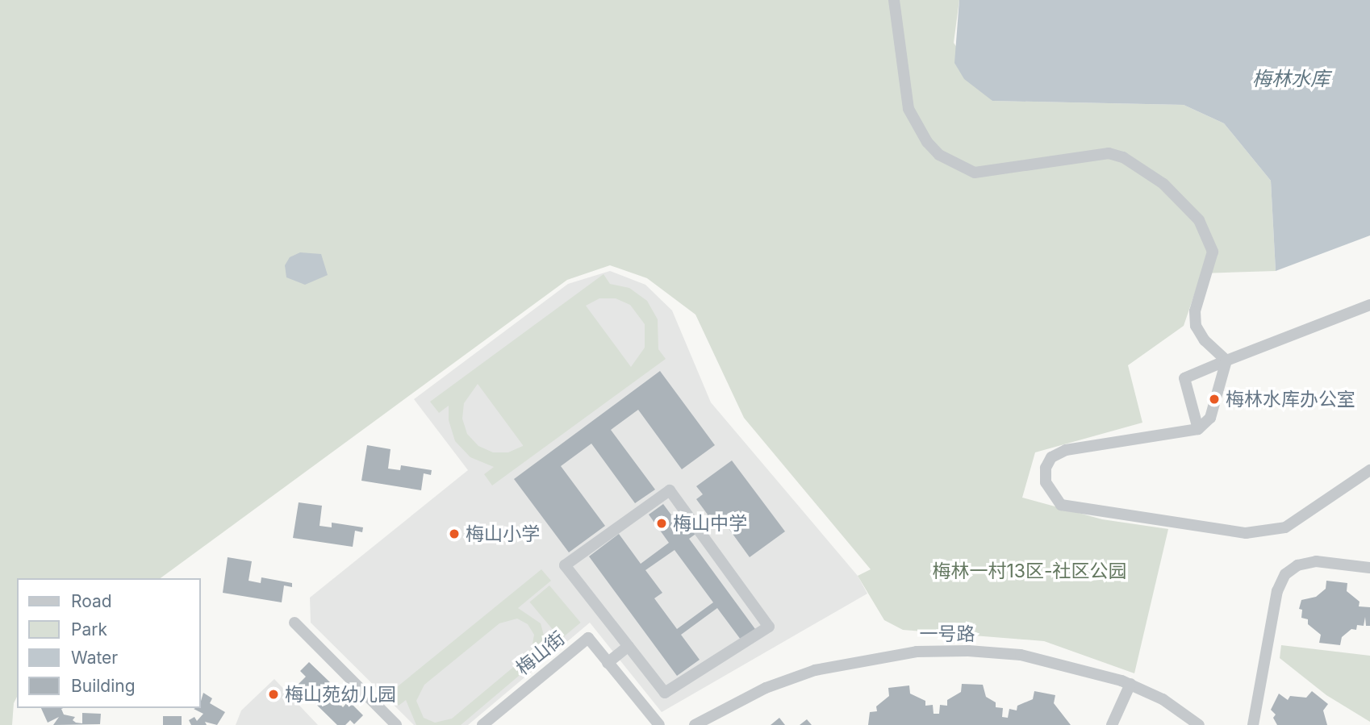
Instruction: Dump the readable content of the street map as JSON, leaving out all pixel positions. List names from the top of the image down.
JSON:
{
  "streets": {
    "street": ["一号路", "梅山街"]
  },
  "water": ["梅林水库"],
  "parks": ["梅林一村13区-社区公园"],
  "places": [
    "梅林水库办公室",
    "梅山中学",
    "梅山小学",
    "梅山苑幼儿园"
  ],
  "legend": [
    "Road",
    "Park",
    "Water",
    "Building"
  ]
}
